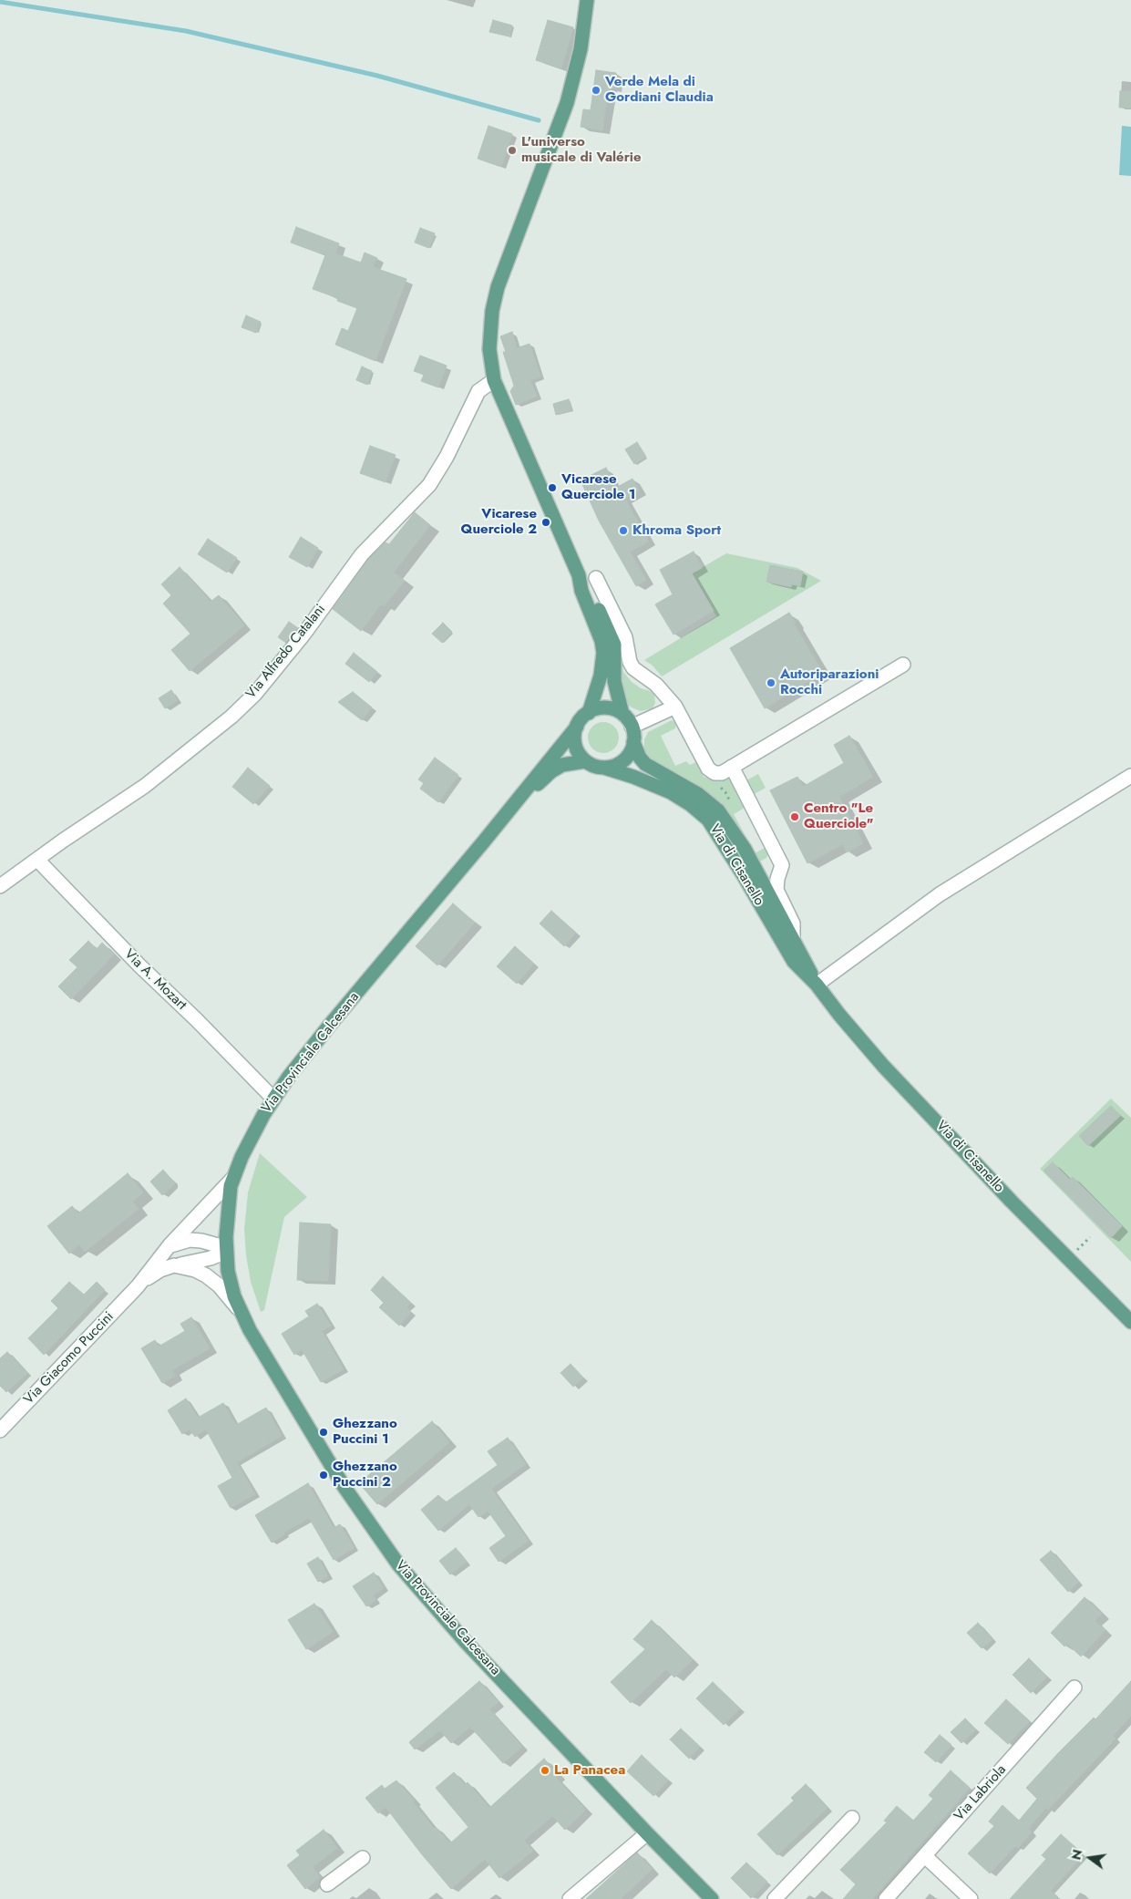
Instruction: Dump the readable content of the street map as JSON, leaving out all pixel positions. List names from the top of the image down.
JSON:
{
  "streets": {
    "main road": ["Via di Cisanello", "Via Provinciale Calcesana"],
    "street": [
      "Via Alfredo Catalani",
      "Via A. Mozart",
      "Via Giacomo Puccini",
      "Via Labriola"
    ]
  },
  "crossings": [
    ["Via Alfredo Catalani", "Via A. Mozart"],
    ["Via di Cisanello", "Via Provinciale Calcesana"],
    ["Via A. Mozart", "Via Provinciale Calcesana"],
    ["Via Provinciale Calcesana", "Via Giacomo Puccini"]
  ],
  "places": [
    "Verde Mela di Gordiani Claudia",
    "L'universo musicale di Valérie",
    "Vicarese Querciole 1",
    "Vicarese Querciole 2",
    "Khroma Sport",
    "Autoriparazioni Rocchi",
    "Centro \"Le Querciole\"",
    "Ghezzano Puccini 1",
    "Ghezzano Puccini 2",
    "La Panacea"
  ],
  "north": "left"
}
